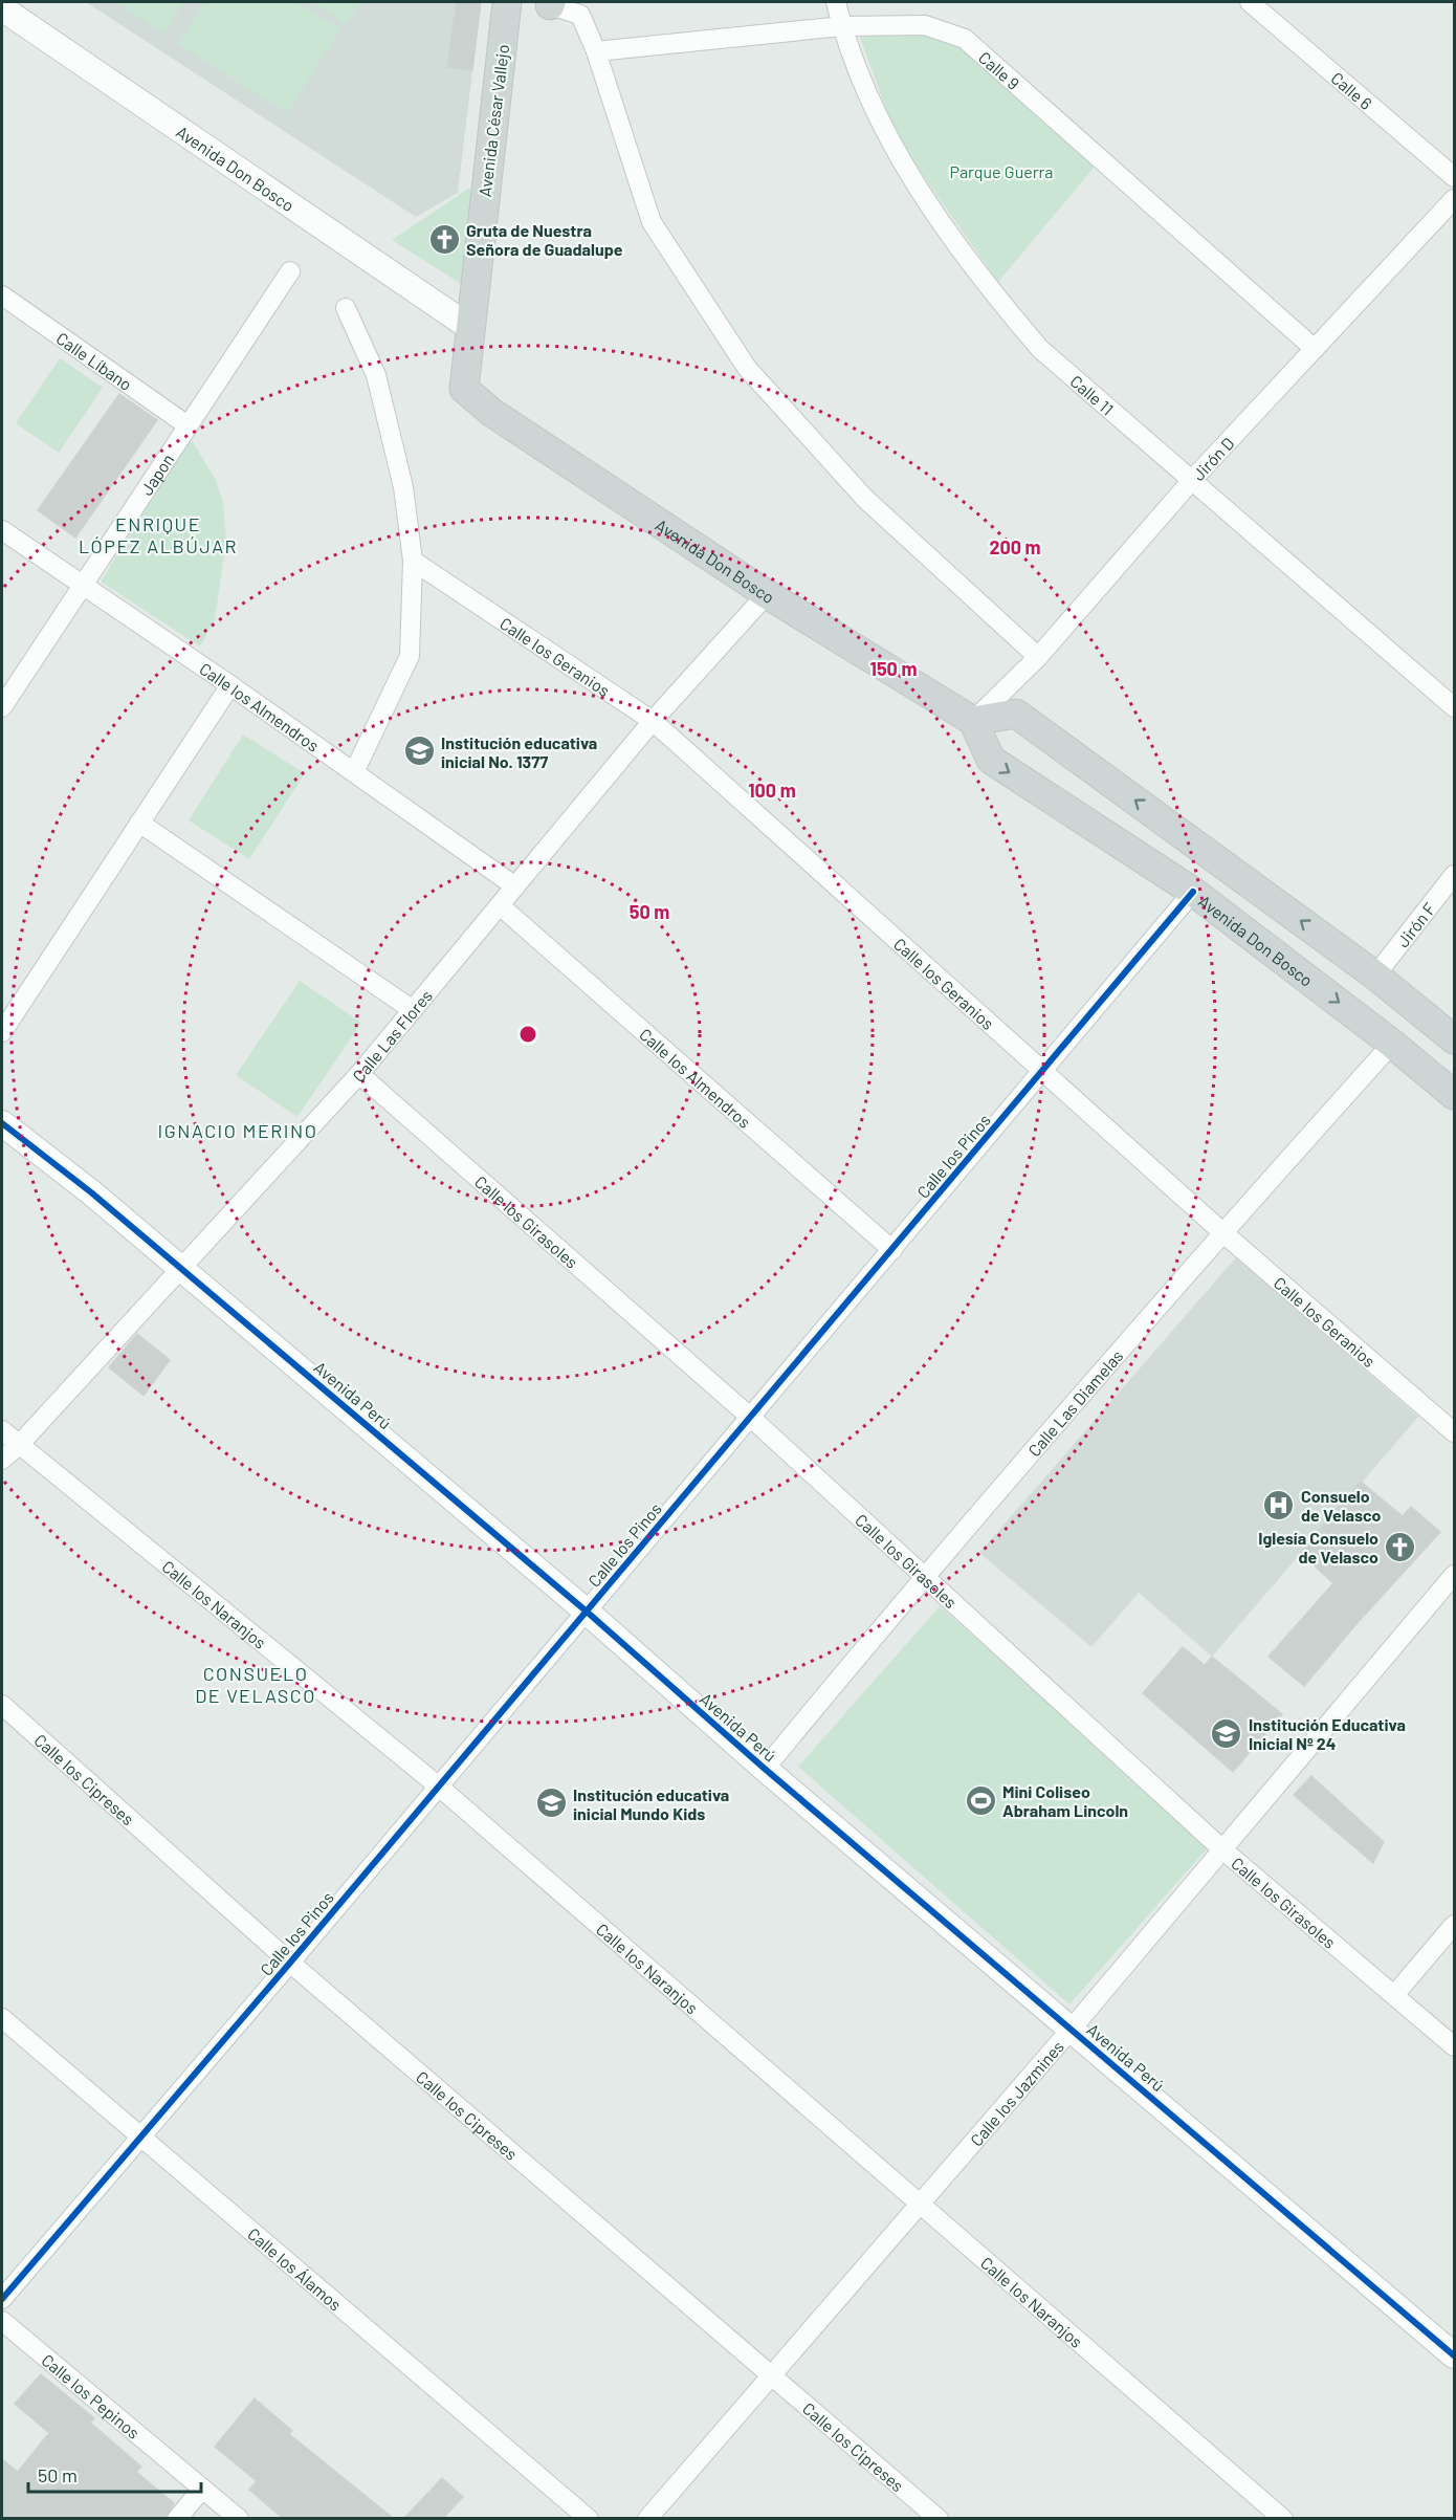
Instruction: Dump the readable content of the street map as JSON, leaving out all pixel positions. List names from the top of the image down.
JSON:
{
  "streets": {
    "main road": ["Avenida César Vallejo", "Avenida Don Bosco"],
    "street": [
      "Calle 9",
      "Calle 6",
      "Calle Líbano",
      "Calle 11",
      "Jirón D",
      "Japon",
      "Calle los Geranios",
      "Calle los Almendros",
      "Jirón F",
      "Calle Las Flores",
      "Calle los Pinos",
      "Calle los Girasoles",
      "Avenida Perú",
      "Calle Las Diamelas",
      "Calle los Naranjos",
      "Calle los Cipreses",
      "Calle los Jazmines",
      "Calle los Álamos",
      "Calle los Pepinos"
    ]
  },
  "crossings": [
    ["Calle 9", "Calle 11"],
    ["Calle 9", "Jirón D"],
    ["Avenida César Vallejo", "Avenida Don Bosco"],
    ["Avenida Don Bosco", "Jirón D"],
    ["Avenida Don Bosco", "Calle Las Flores"],
    ["Avenida Don Bosco", "Calle los Pinos"],
    ["Avenida Don Bosco", "Calle Las Diamelas"],
    ["Calle Líbano", "Japon"],
    ["Calle 11", "Jirón D"],
    ["Japon", "Calle los Almendros"],
    ["Calle los Geranios", "Calle Las Flores"],
    ["Calle los Geranios", "Calle los Pinos"],
    ["Calle los Geranios", "Calle Las Diamelas"],
    ["Calle los Almendros", "Calle Las Flores"],
    ["Calle los Almendros", "Calle los Pinos"],
    ["Calle Las Flores", "Calle los Girasoles"],
    ["Calle Las Flores", "Avenida Perú"],
    ["Calle Las Flores", "Calle los Naranjos"],
    ["Calle los Pinos", "Calle los Girasoles"],
    ["Calle los Pinos", "Avenida Perú"],
    ["Calle los Pinos", "Calle los Naranjos"],
    ["Calle los Pinos", "Calle los Cipreses"],
    ["Calle los Pinos", "Calle los Álamos"],
    ["Calle los Girasoles", "Calle Las Diamelas"],
    ["Calle los Girasoles", "Calle los Jazmines"],
    ["Avenida Perú", "Calle Las Diamelas"],
    ["Avenida Perú", "Calle los Jazmines"],
    ["Calle los Naranjos", "Calle los Jazmines"],
    ["Calle los Cipreses", "Calle los Jazmines"]
  ],
  "districts": ["ENRIQUE LÓPEZ ALBÚJAR", "IGNACIO MERINO", "CONSUELO DE VELASCO"],
  "parks": ["Parque Guerra"],
  "places": {
    "church": ["Gruta de Nuestra Señora de Guadalupe", "Iglesía Consuelo de Velasco"],
    "school or university": ["Institución educativa inicial No. 1377", "Institución Educativa Inicial Nº 24", "Institución educativa inicial Mundo Kids"],
    "hospital": ["Consuelo de Velasco"],
    "sports": ["Mini Coliseo Abraham Lincoln"]
  },
  "scale_bar": "50 m",
  "rings": [
    "200 m",
    "150 m",
    "100 m",
    "50 m"
  ]
}
